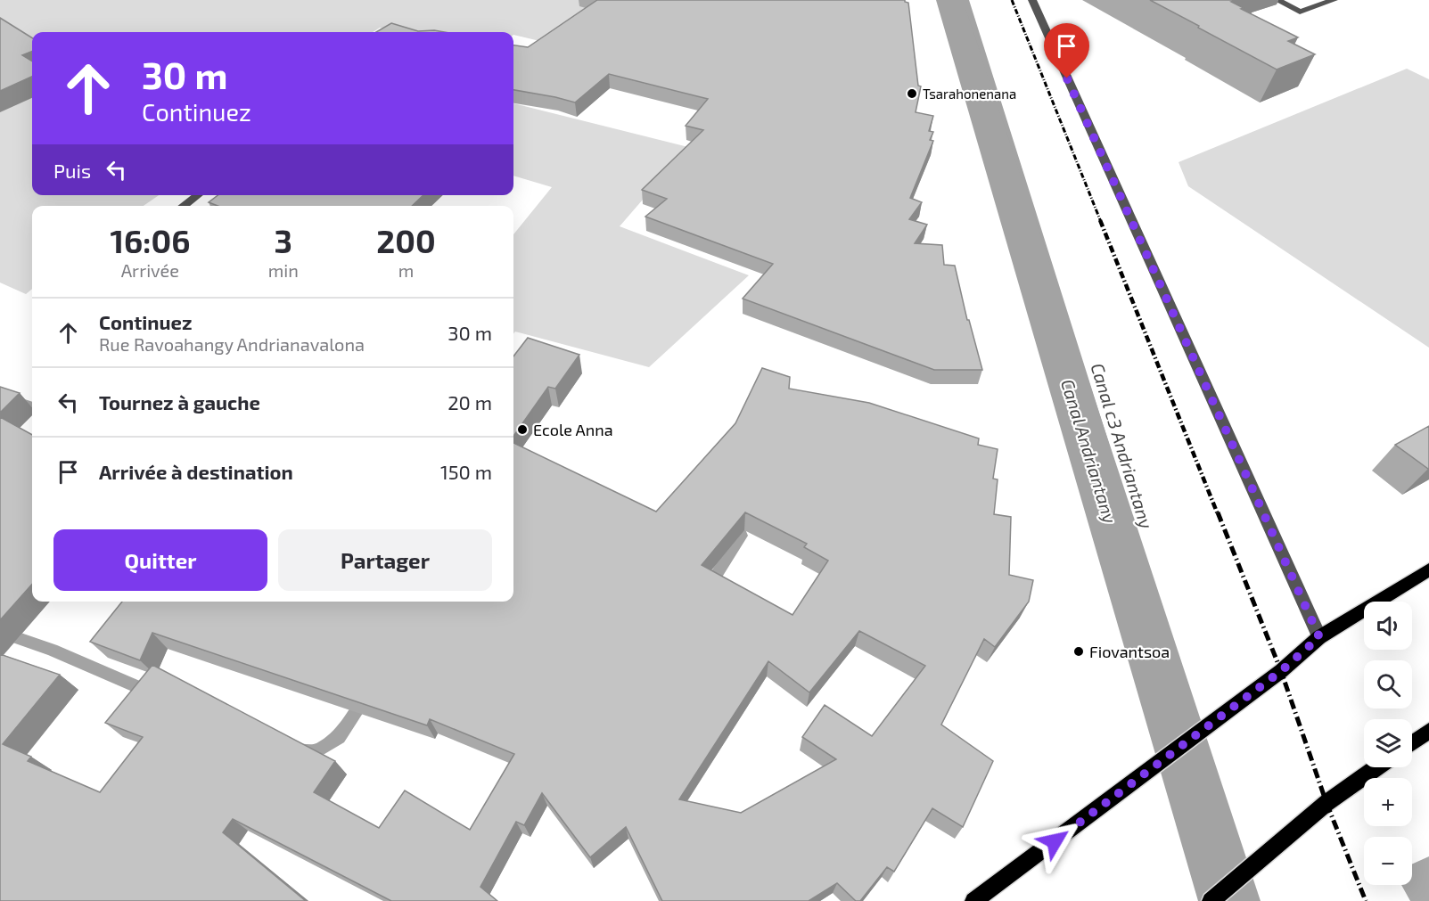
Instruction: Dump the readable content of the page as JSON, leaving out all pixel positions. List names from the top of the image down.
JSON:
{
  "water": ["Canal c3 Andriantany", "Canal Andriantany"],
  "places": ["Tsarahonenana", "Ecole Anna", "Fiovantsoa"],
  "page": {
    "turn": ["30 m", "Continuez"],
    "then": "Puis",
    "eta": [
      "16:06",
      "Arrivée",
      "3",
      "min",
      "200",
      "m"
    ],
    "list": [
      {
        "name": "Continuez",
        "note": "Rue Ravoahangy Andrianavalona",
        "value": "30 m"
      },
      {
        "name": "Tournez à gauche",
        "value": "20 m"
      },
      {
        "name": "Arrivée à destination",
        "value": "150 m"
      }
    ],
    "buttons": ["Quitter", "Partager"],
    "map_buttons": ["+", "−"]
  }
}
